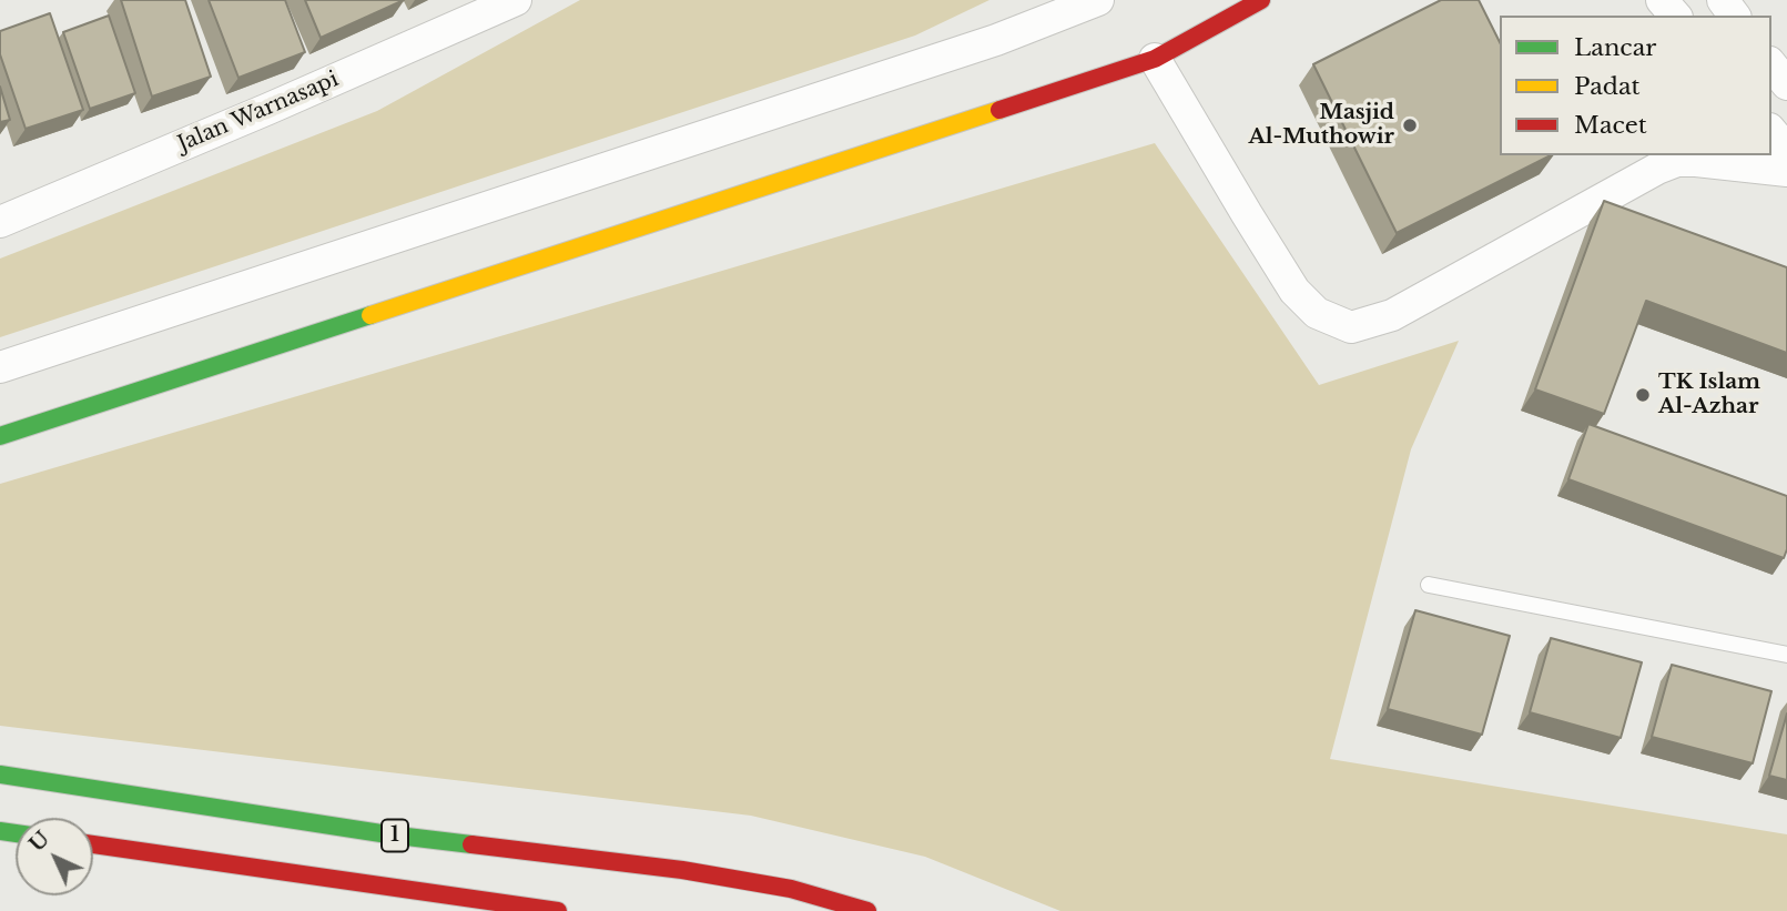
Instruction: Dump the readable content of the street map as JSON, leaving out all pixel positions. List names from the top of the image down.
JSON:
{
  "streets": {
    "main road": ["1"],
    "street": ["Jalan Warnasapi"]
  },
  "places": ["Masjid Al-Muthowir", "TK Islam Al-Azhar"],
  "legend": ["Lancar", "Padat", "Macet"],
  "north": "top left"
}
